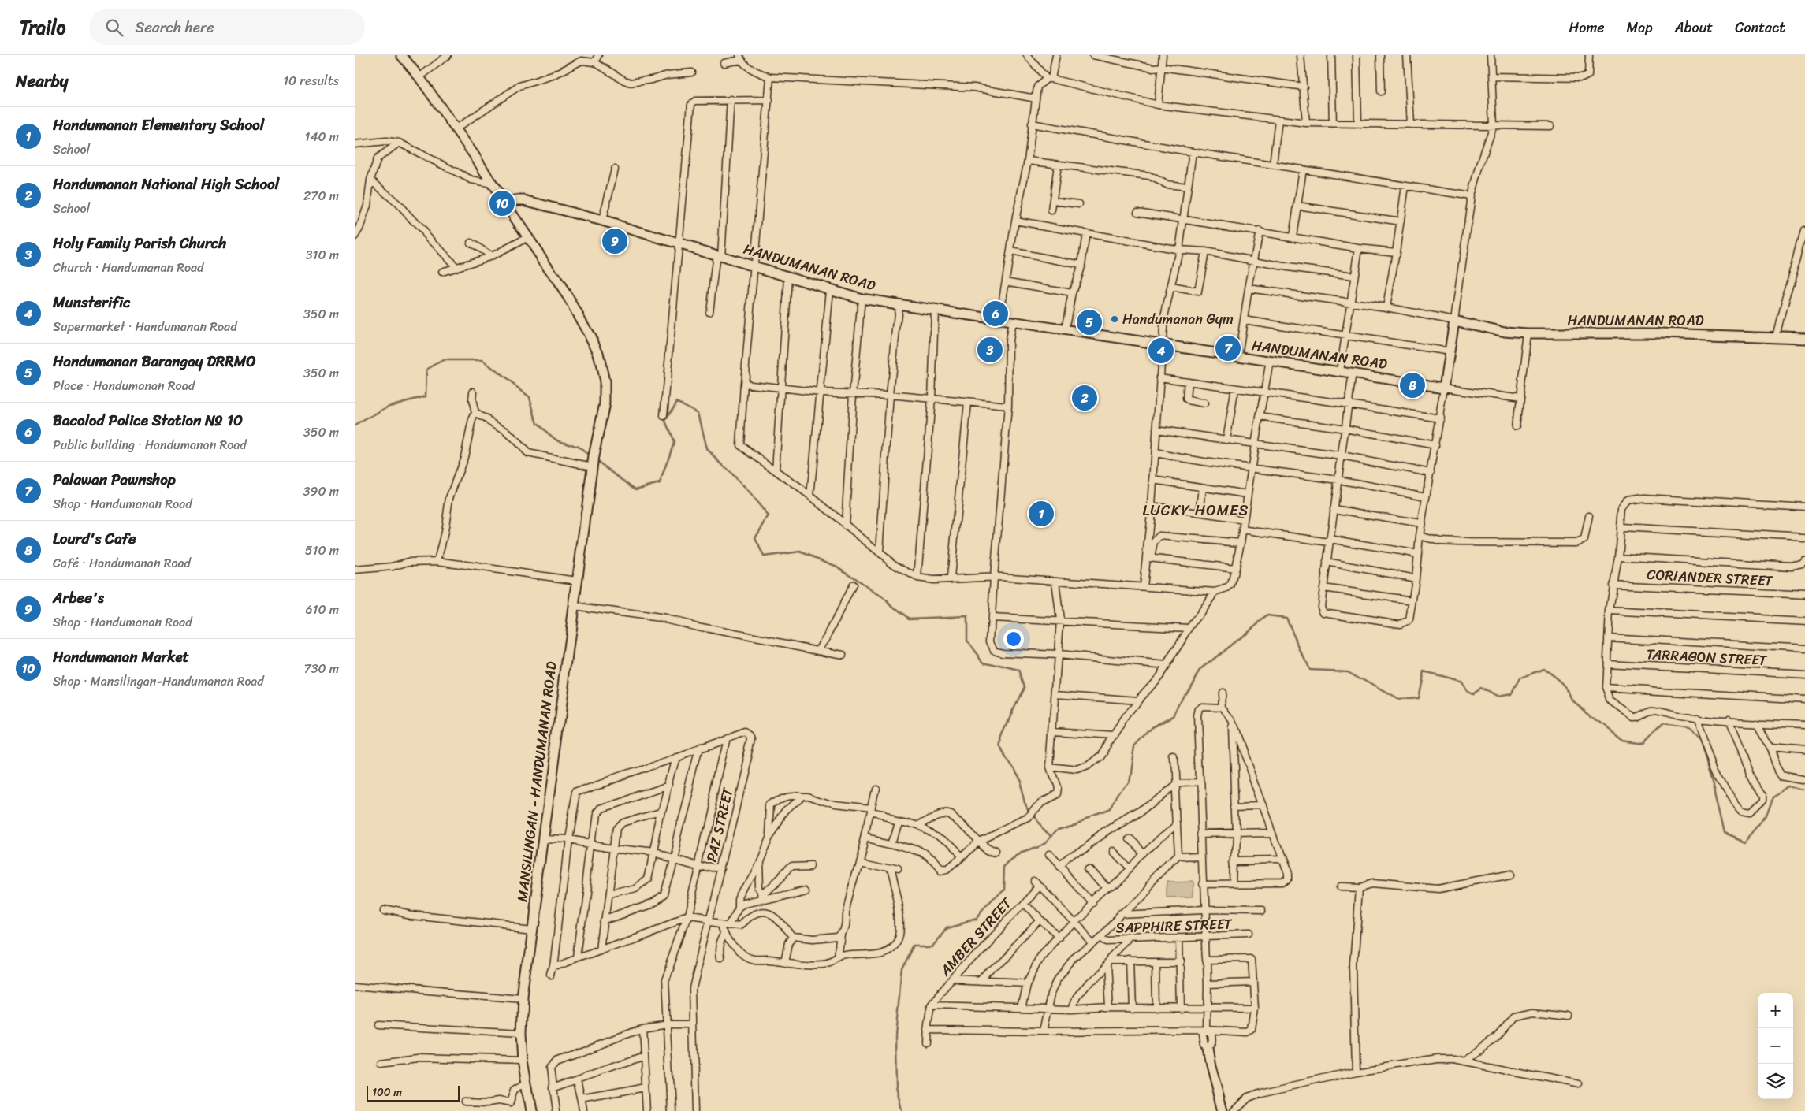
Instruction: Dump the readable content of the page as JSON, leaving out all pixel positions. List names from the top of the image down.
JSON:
{
  "streets": {
    "street": [
      "HANDUMANAN ROAD",
      "CORIANDER STREET",
      "TARRAGON STREET",
      "MANSILINGAN - HANDUMANAN ROAD",
      "PAZ STREET",
      "SAPPHIRE STREET",
      "AMBER STREET"
    ]
  },
  "crossings": [
    ["HANDUMANAN ROAD", "MANSILINGAN - HANDUMANAN ROAD"]
  ],
  "districts": ["LUCKY HOMES"],
  "places": ["Handumanan Gym"],
  "scale_bar": "100 m",
  "page": {
    "header": "Trailo",
    "search": "Search here",
    "nav": [
      "Home",
      "Map",
      "About",
      "Contact"
    ],
    "heading": ["Nearby", "10 results"],
    "list": [
      {
        "mark": "1",
        "name": "Handumanan Elementary School",
        "note": "School",
        "value": "140 m"
      },
      {
        "mark": "2",
        "name": "Handumanan National High School",
        "note": "School",
        "value": "270 m"
      },
      {
        "mark": "3",
        "name": "Holy Family Parish Church",
        "note": "Church · Handumanan Road",
        "value": "310 m"
      },
      {
        "mark": "4",
        "name": "Munsterific",
        "note": "Supermarket · Handumanan Road",
        "value": "350 m"
      },
      {
        "mark": "5",
        "name": "Handumanan Barangay DRRMO",
        "note": "Place · Handumanan Road",
        "value": "350 m"
      },
      {
        "mark": "6",
        "name": "Bacolod Police Station № 10",
        "note": "Public building · Handumanan Road",
        "value": "350 m"
      },
      {
        "mark": "7",
        "name": "Palawan Pawnshop",
        "note": "Shop · Handumanan Road",
        "value": "390 m"
      },
      {
        "mark": "8",
        "name": "Lourd's Cafe",
        "note": "Café · Handumanan Road",
        "value": "510 m"
      },
      {
        "mark": "9",
        "name": "Arbee's",
        "note": "Shop · Handumanan Road",
        "value": "610 m"
      },
      {
        "mark": "10",
        "name": "Handumanan Market",
        "note": "Shop · Mansilingan-Handumanan Road",
        "value": "730 m"
      }
    ],
    "pins": [
      "10",
      "9",
      "6",
      "5",
      "7",
      "3",
      "4",
      "8",
      "2",
      "1"
    ],
    "map_buttons": ["+", "−"],
    "scale": "100 m"
  }
}
